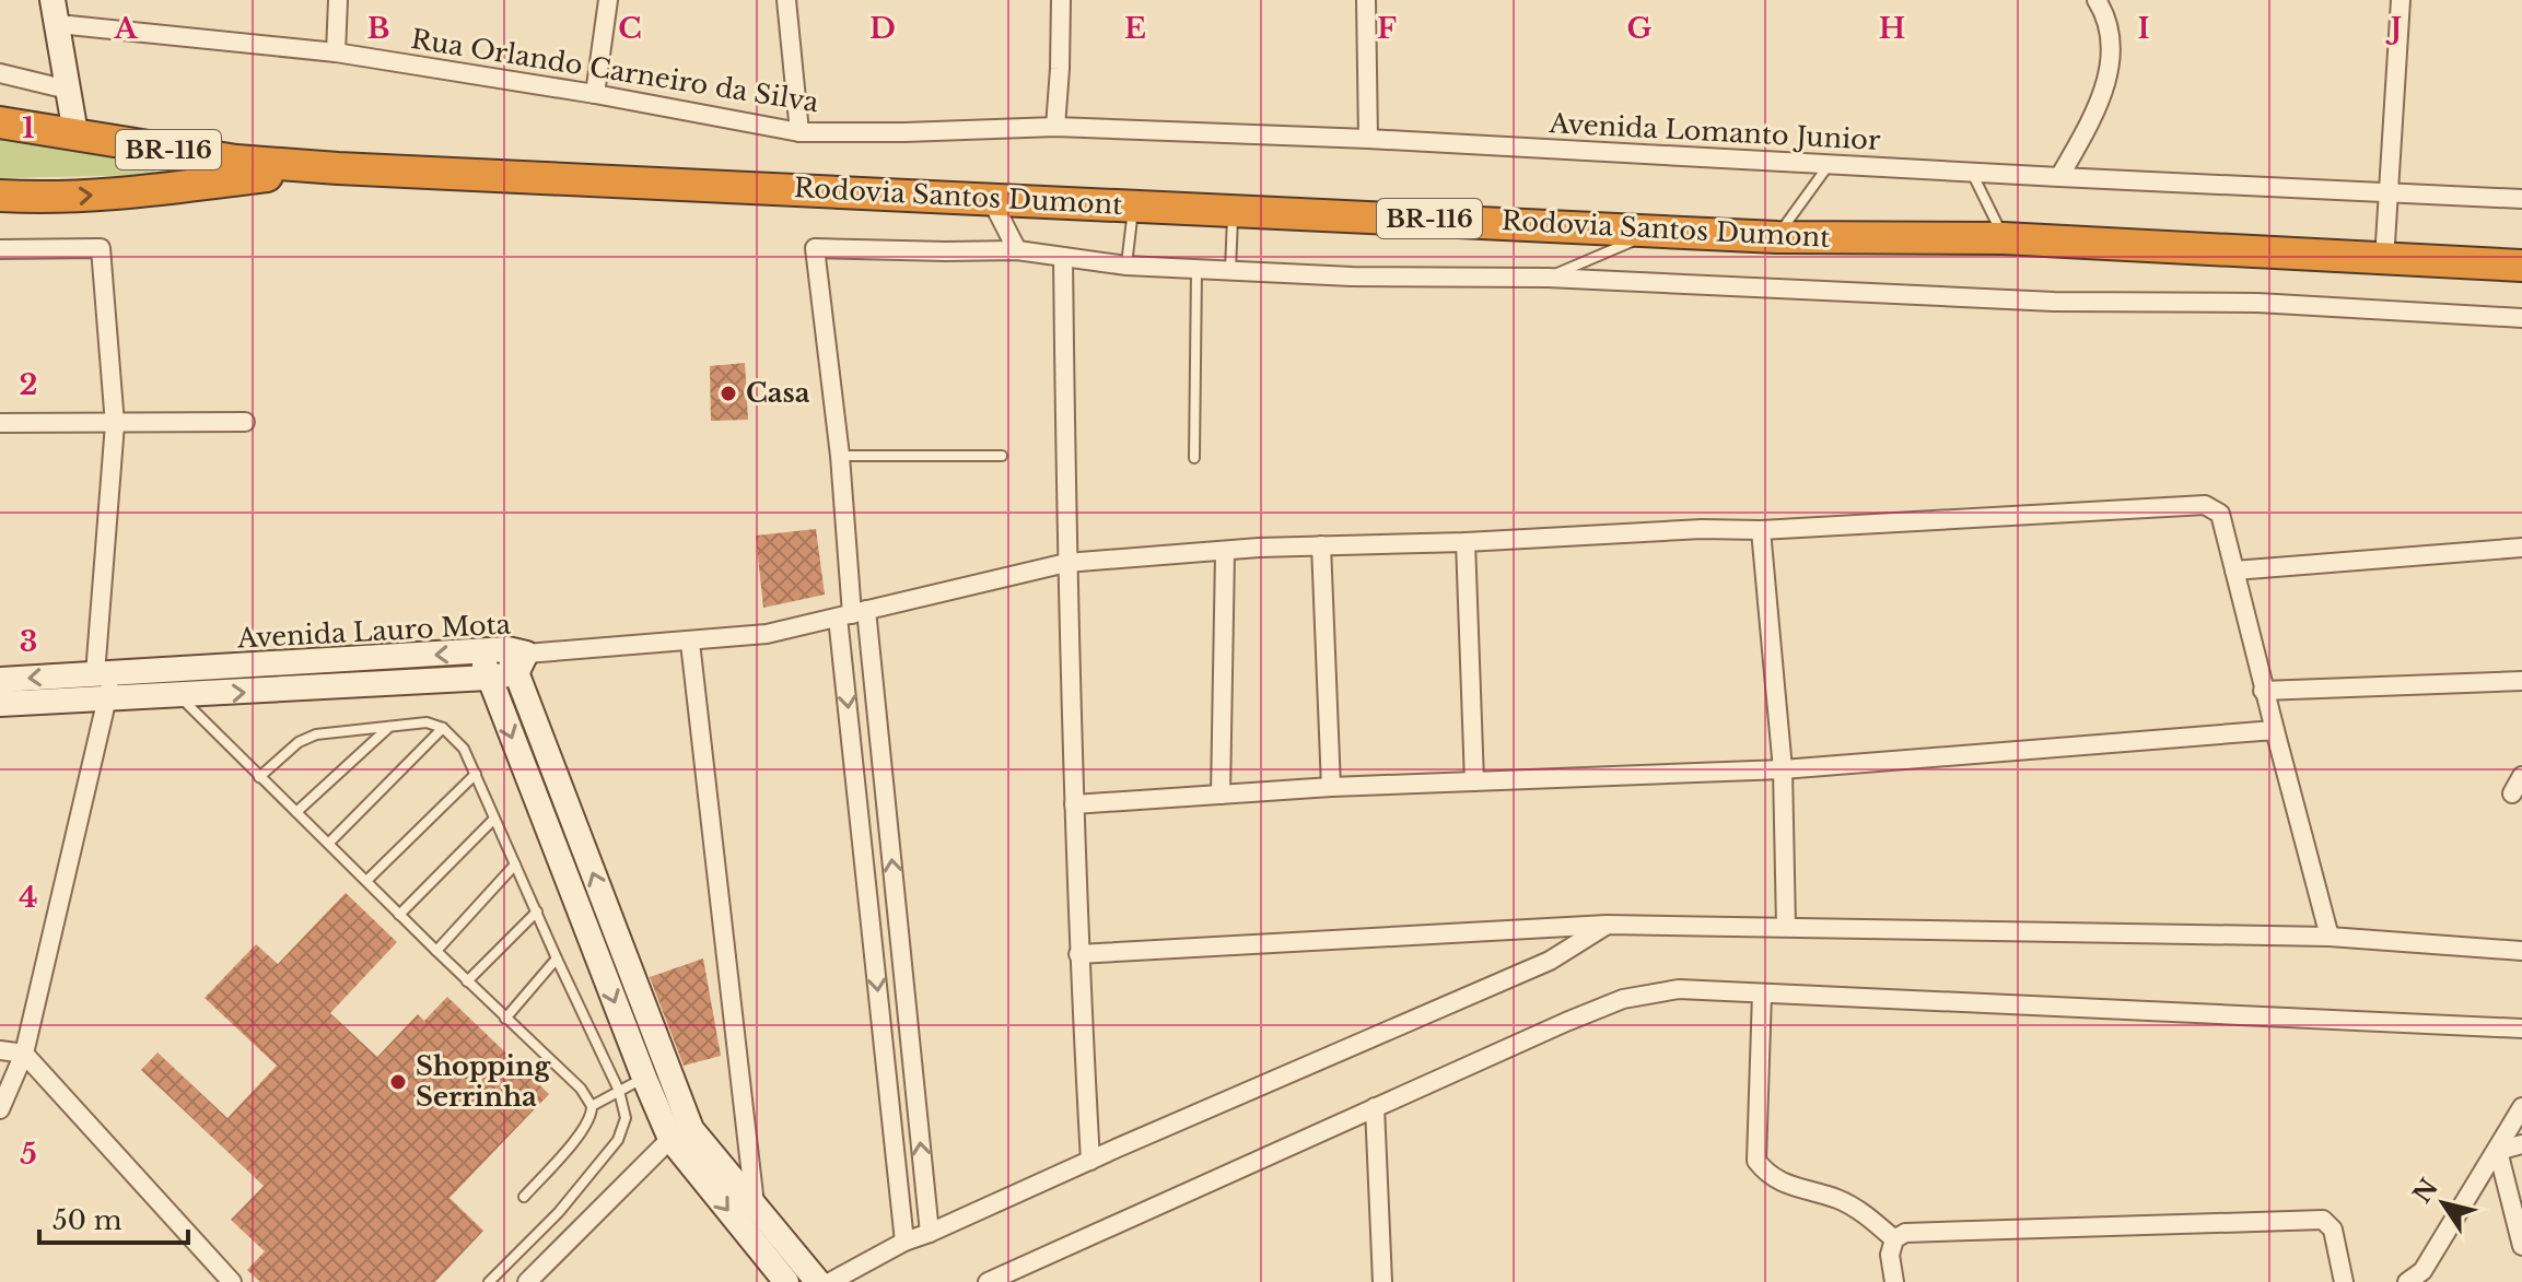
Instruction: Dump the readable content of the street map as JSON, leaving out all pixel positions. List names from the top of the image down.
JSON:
{
  "streets": {
    "highway": ["BR-116", "Rodovia Santos Dumont"],
    "street": ["Rua Orlando Carneiro da Silva", "Avenida Lomanto Junior", "Avenida Lauro Mota"]
  },
  "crossings": [
    ["Rua Orlando Carneiro da Silva", "Avenida Lomanto Junior"]
  ],
  "places": ["Casa", "Shopping Serrinha"],
  "scale_bar": "50 m",
  "north": "top left",
  "grid": {
    "columns": [
      "A",
      "B",
      "C",
      "D",
      "E",
      "F",
      "G",
      "H",
      "I",
      "J"
    ],
    "rows": [
      "1",
      "2",
      "3",
      "4",
      "5"
    ]
  }
}
